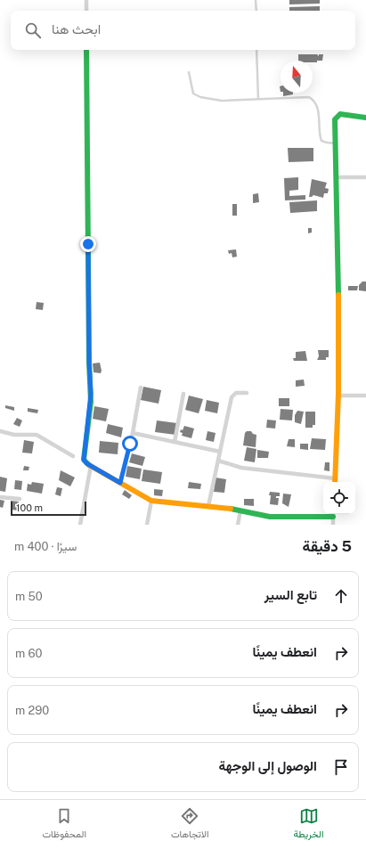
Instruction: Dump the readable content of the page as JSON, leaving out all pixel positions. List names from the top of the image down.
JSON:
{
  "scale_bar": "100 m",
  "north": "top",
  "page": {
    "search": "ابحث هنا",
    "scale": "100 m",
    "heading": ["5 دقيقة", "سيرًا · 400 m"],
    "list": [
      ["تابع السير", "50 m"],
      ["انعطف يمينًا", "60 m"],
      ["انعطف يمينًا", "290 m"],
      "الوصول إلى الوجهة"
    ],
    "nav": ["الخريطة", "الاتجاهات", "المحفوظات"]
  }
}
